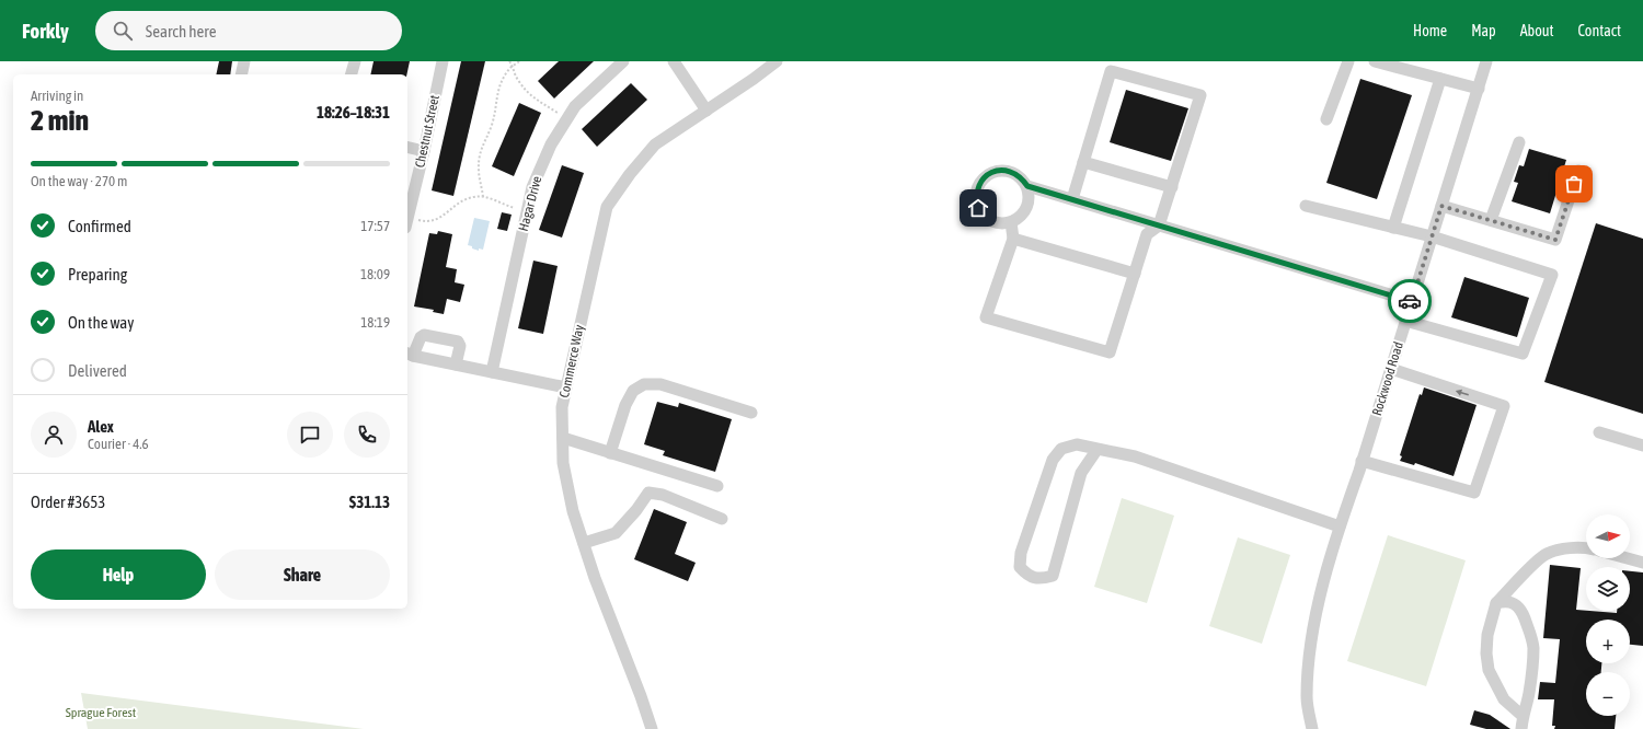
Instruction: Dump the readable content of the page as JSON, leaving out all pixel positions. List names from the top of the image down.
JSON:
{
  "streets": {
    "street": [
      "Chestnut Street",
      "Hagar Drive",
      "Commerce Way",
      "Rockwood Road"
    ]
  },
  "parks": ["Sprague Forest"],
  "north": "right",
  "page": {
    "header": "Forkly",
    "search": "Search here",
    "nav": [
      "Home",
      "Map",
      "About",
      "Contact"
    ],
    "heading": ["2 min", "Arriving in", "18:26–18:31"],
    "panel": [
      "Alex",
      "Courier · 4.6",
      "Order #3653",
      "$31.13"
    ],
    "bar": "On the way · 270 m",
    "list": [
      ["Confirmed", "17:57"],
      ["Preparing", "18:09"],
      ["On the way", "18:19"],
      "Delivered"
    ],
    "map_buttons": ["+", "−"],
    "buttons": ["Help", "Share"]
  }
}
